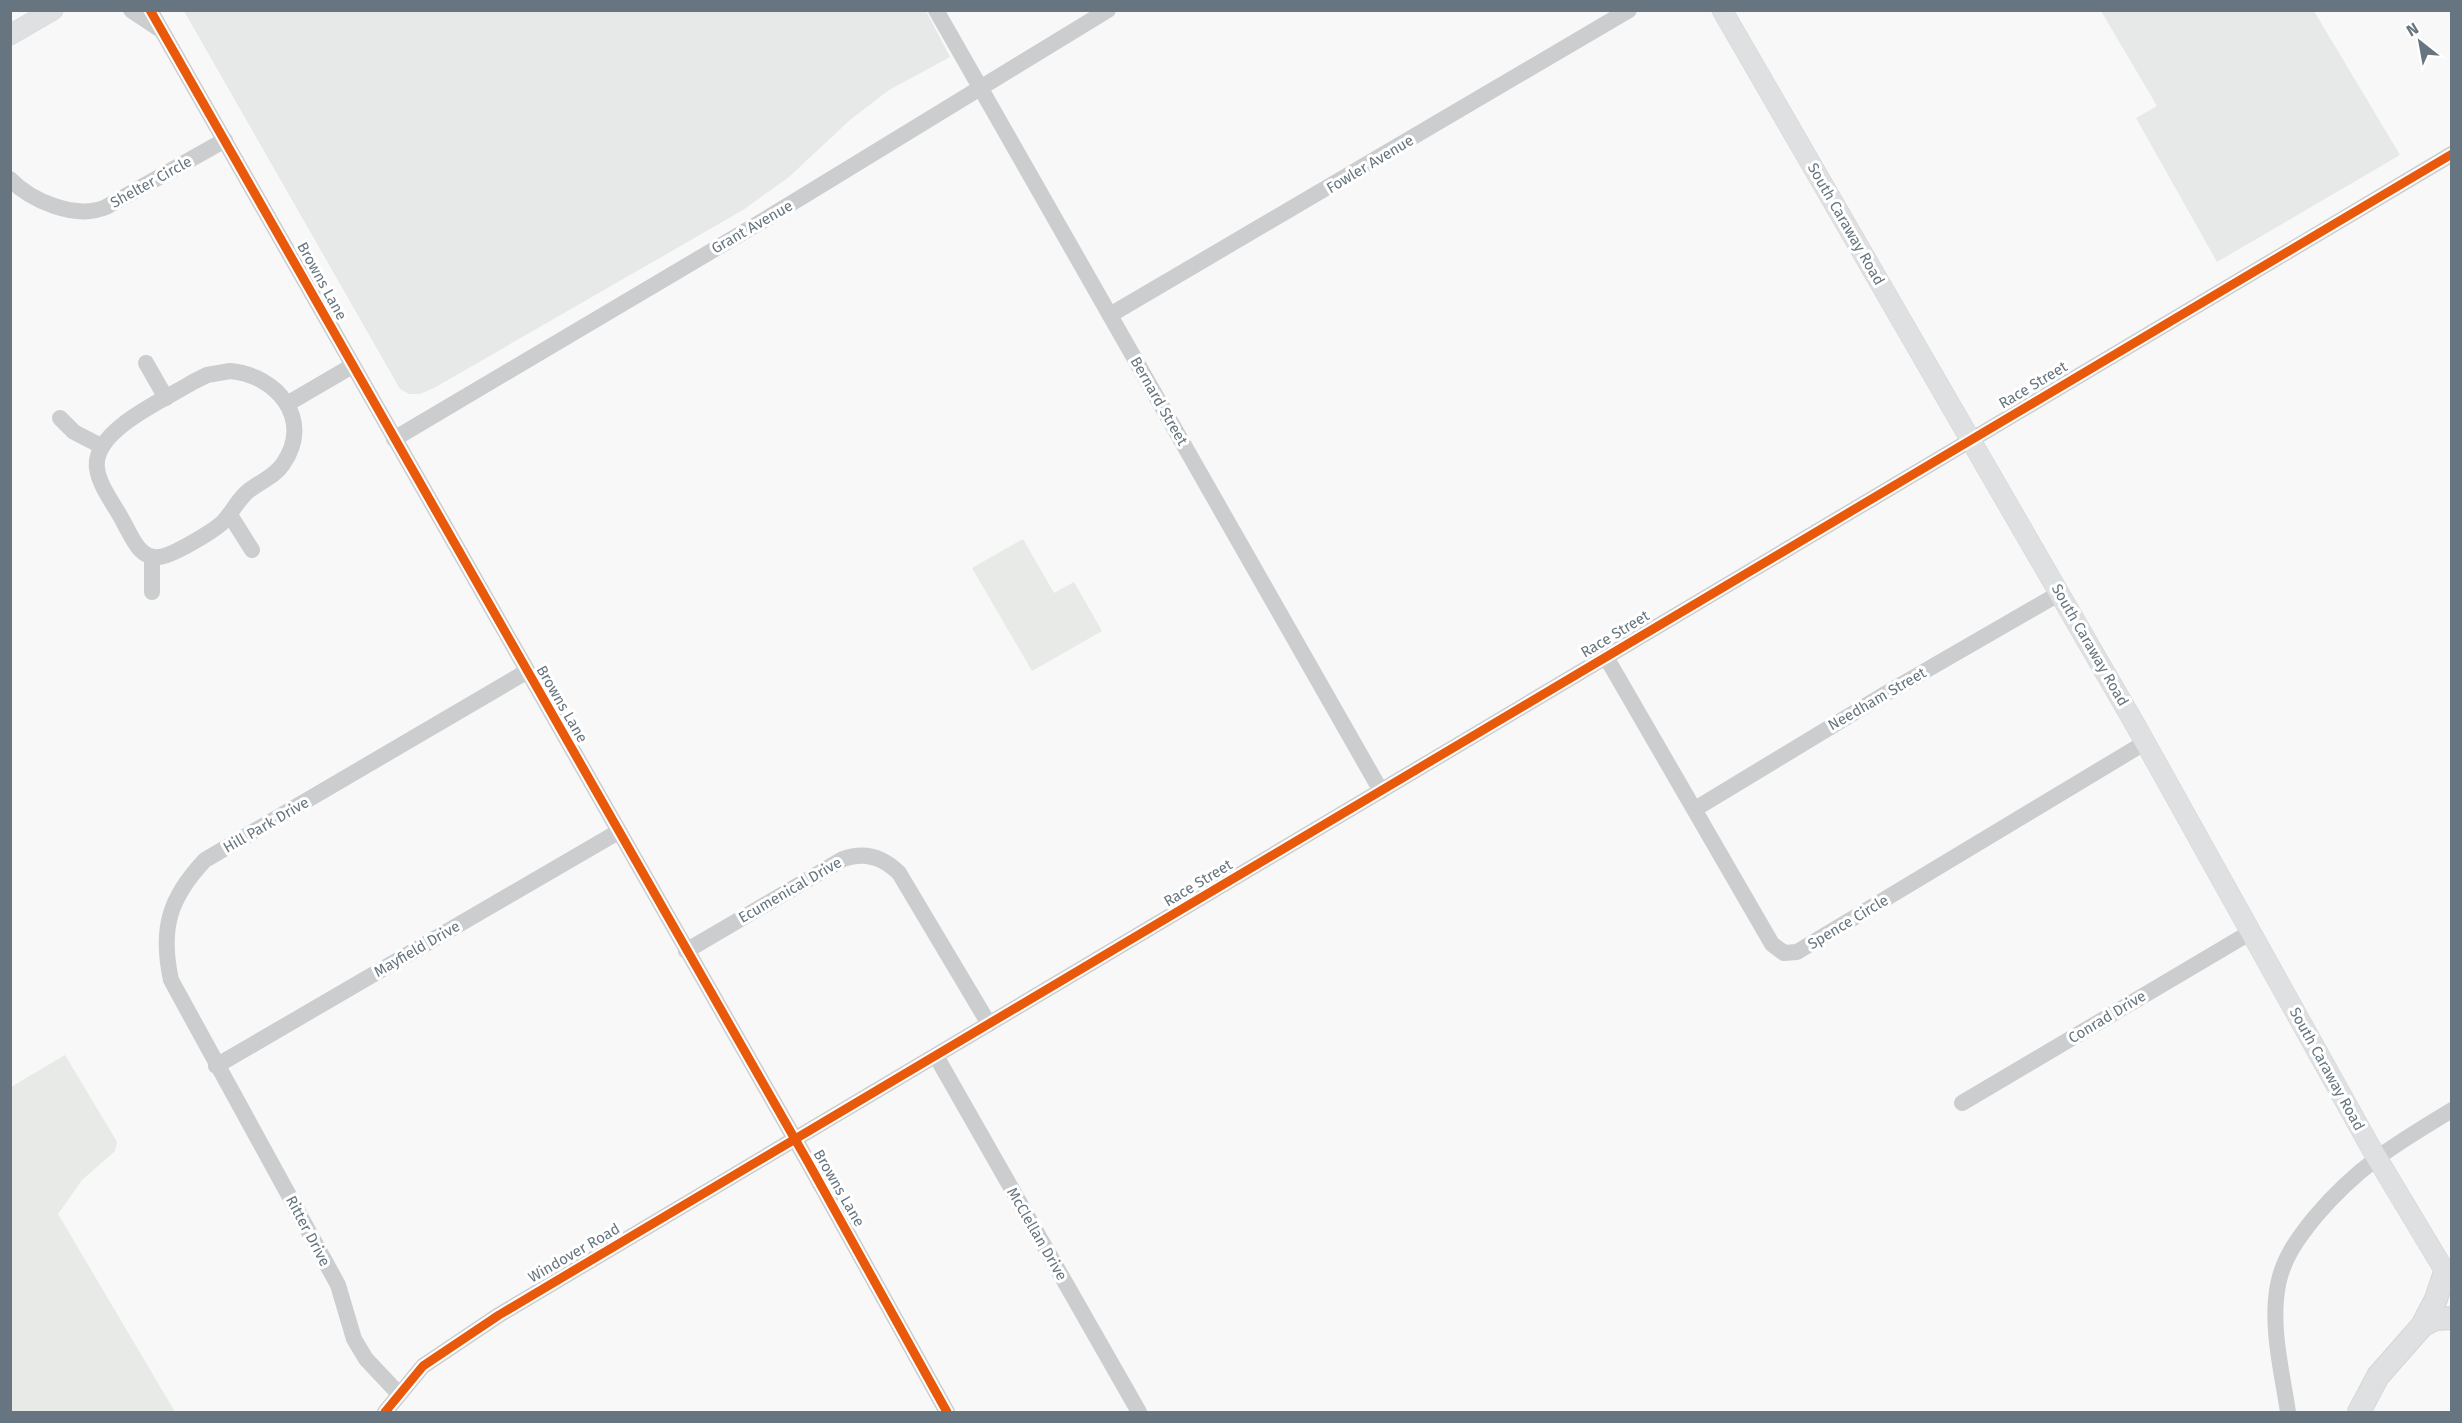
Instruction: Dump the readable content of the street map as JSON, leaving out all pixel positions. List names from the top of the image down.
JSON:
{
  "streets": {
    "main road": ["South Caraway Road"],
    "street": [
      "Fowler Avenue",
      "Shelter Circle",
      "Grant Avenue",
      "Browns Lane",
      "Race Street",
      "Bernard Street",
      "Needham Street",
      "Hill Park Drive",
      "Ecumenical Drive",
      "Spence Circle",
      "Mayfield Drive",
      "Conrad Drive",
      "Ritter Drive",
      "McClellan Drive",
      "Windover Road"
    ]
  },
  "crossings": [
    ["Fowler Avenue", "Bernard Street"],
    ["Shelter Circle", "Browns Lane"],
    ["South Caraway Road", "Race Street"],
    ["South Caraway Road", "Needham Street"],
    ["South Caraway Road", "Spence Circle"],
    ["South Caraway Road", "Conrad Drive"],
    ["Grant Avenue", "Browns Lane"],
    ["Grant Avenue", "Bernard Street"],
    ["Browns Lane", "Race Street"],
    ["Browns Lane", "Hill Park Drive"],
    ["Browns Lane", "Ecumenical Drive"],
    ["Browns Lane", "Mayfield Drive"],
    ["Browns Lane", "Windover Road"],
    ["Race Street", "Bernard Street"],
    ["Race Street", "Ecumenical Drive"],
    ["Race Street", "Spence Circle"],
    ["Race Street", "McClellan Drive"],
    ["Race Street", "Windover Road"],
    ["Needham Street", "Spence Circle"],
    ["Hill Park Drive", "Mayfield Drive"],
    ["Hill Park Drive", "Ritter Drive"],
    ["Mayfield Drive", "Ritter Drive"],
    ["Ritter Drive", "Windover Road"]
  ],
  "north": "top left"
}
